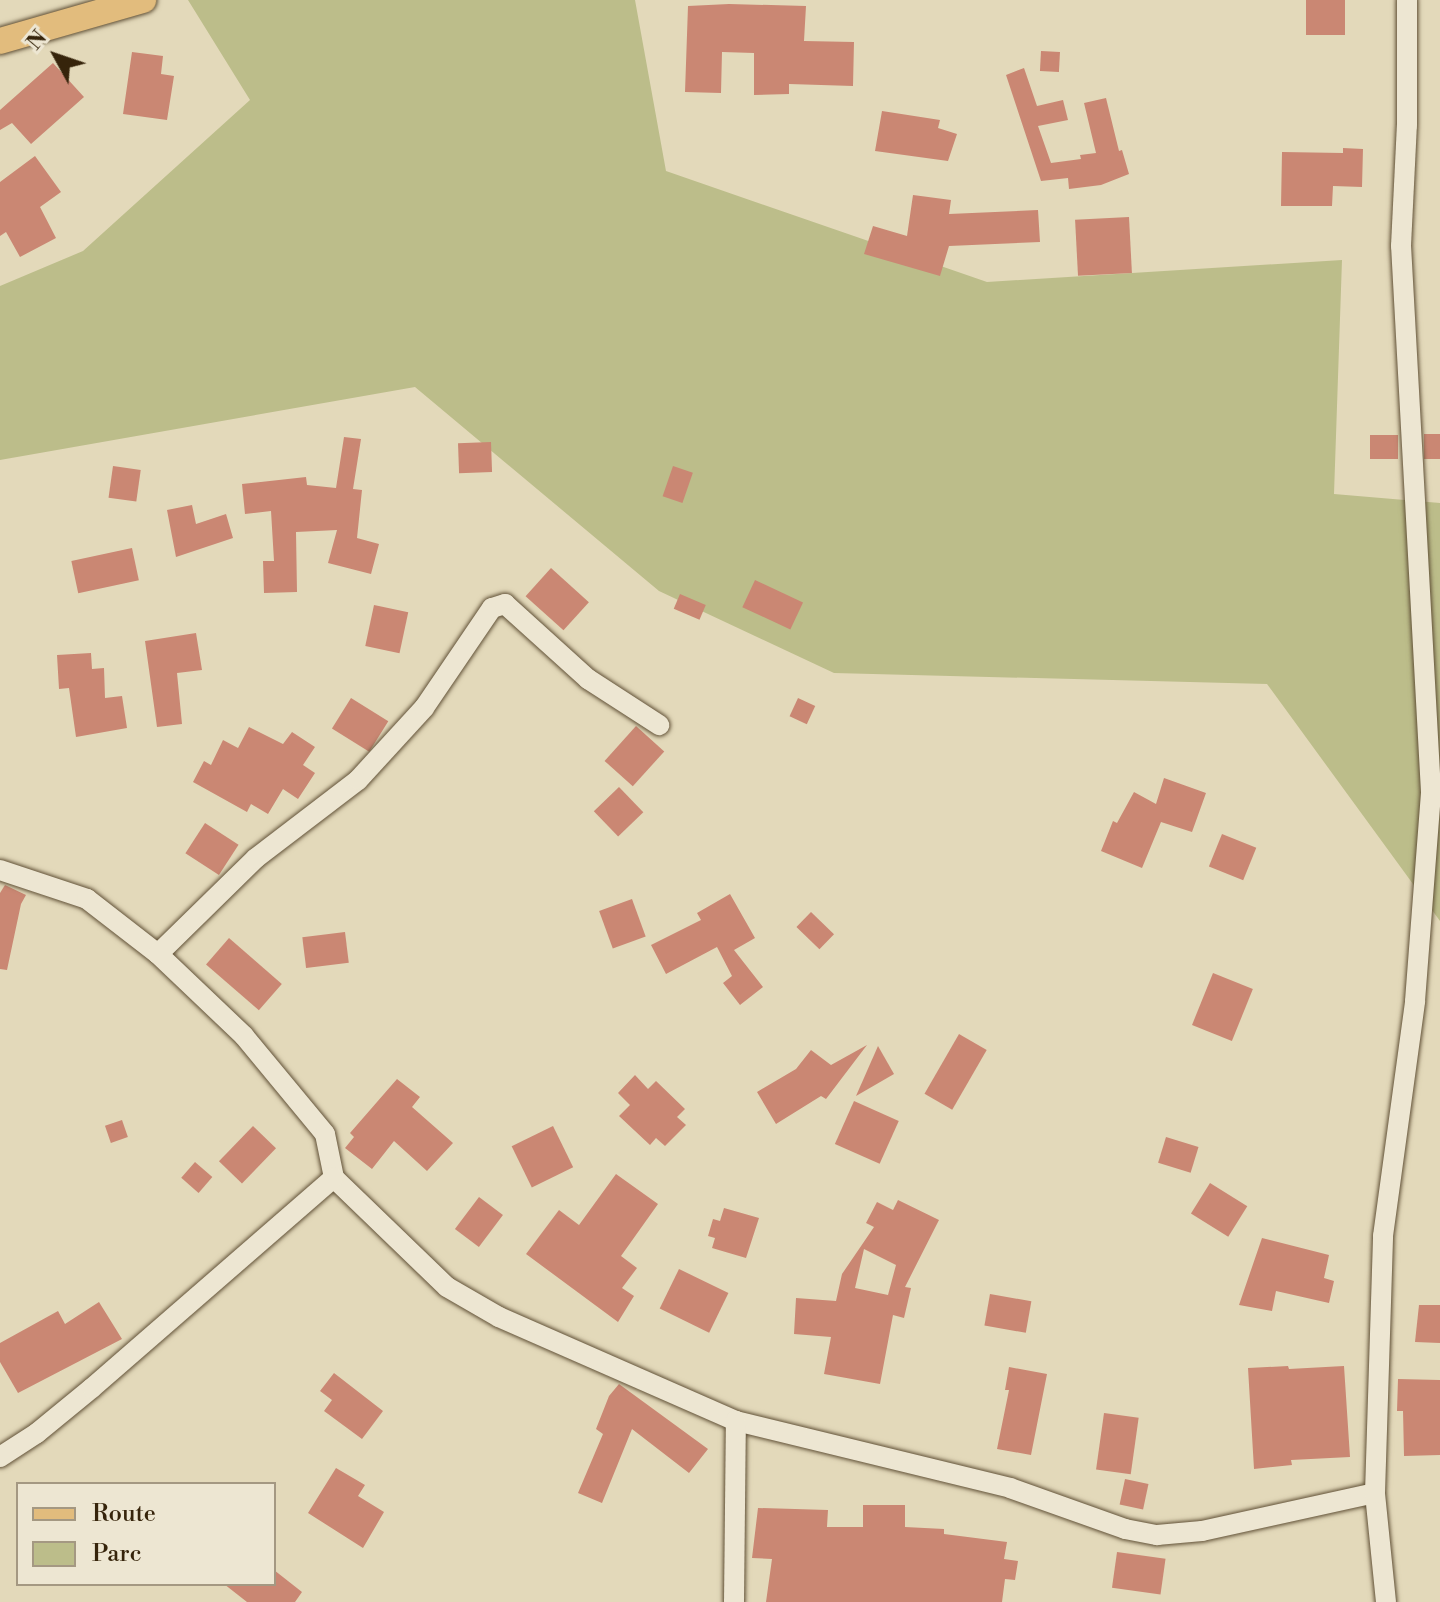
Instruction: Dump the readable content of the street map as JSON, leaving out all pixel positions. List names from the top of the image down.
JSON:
{
  "legend": ["Route", "Parc"],
  "north": "top left"
}
